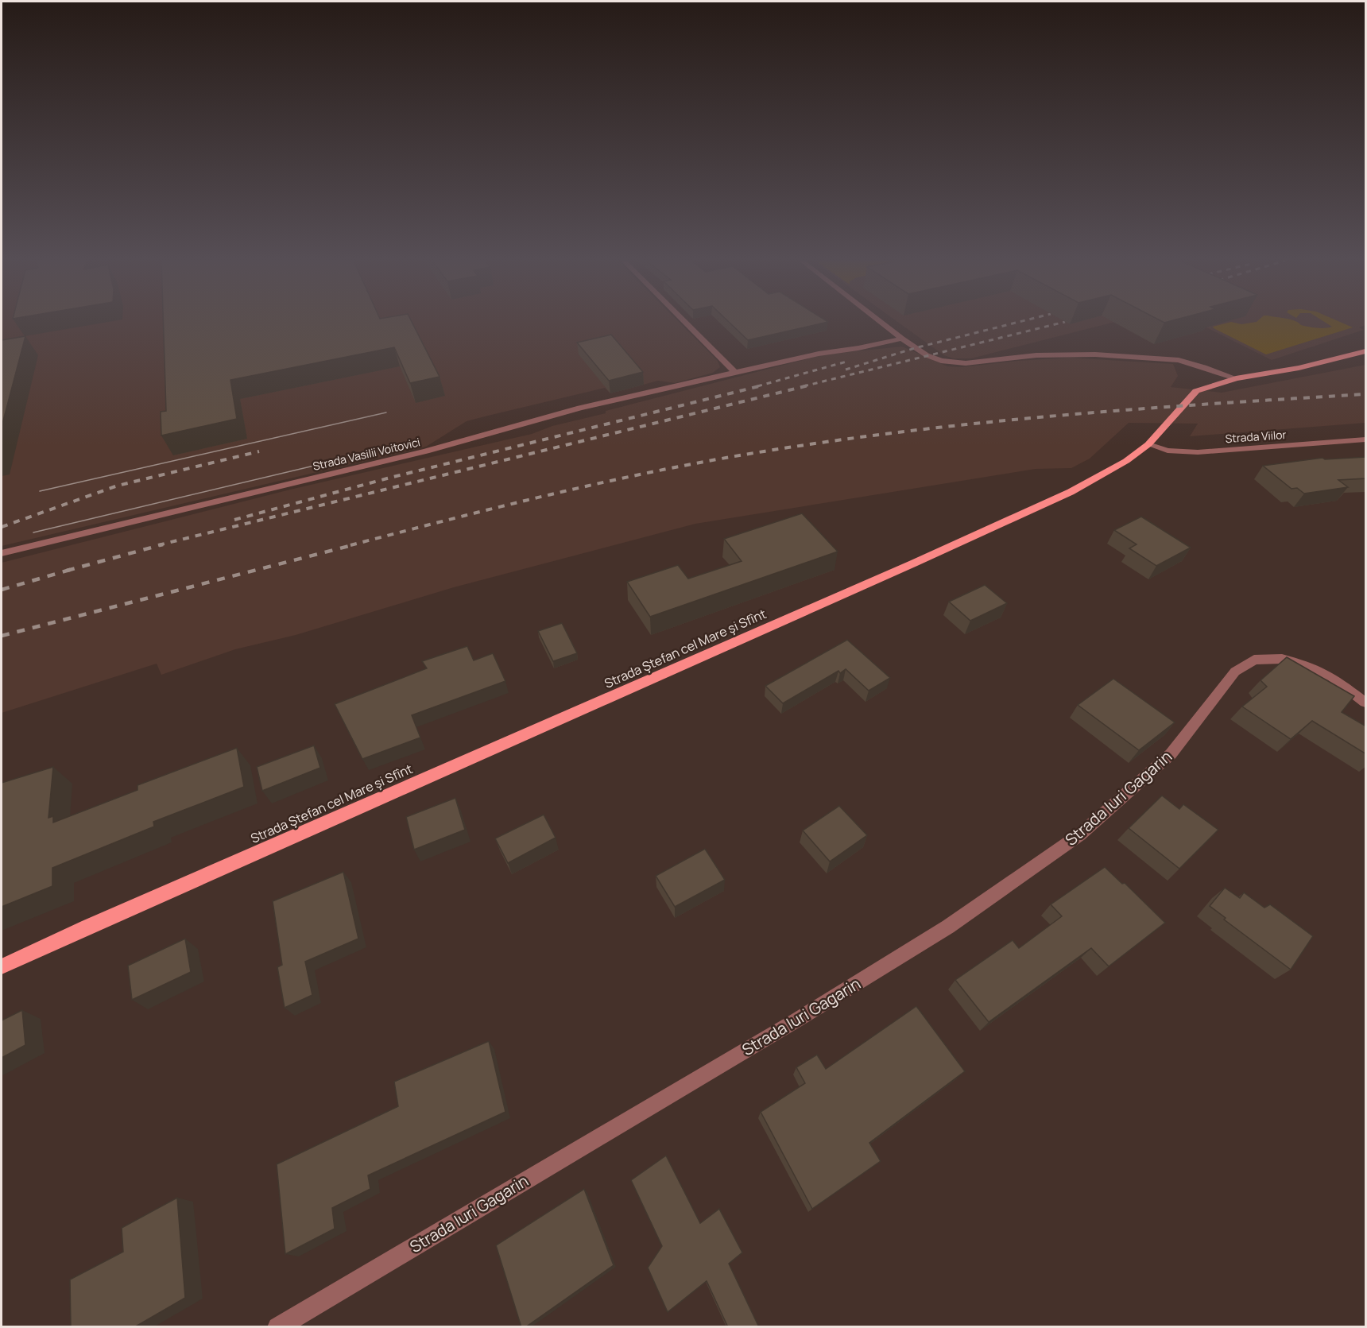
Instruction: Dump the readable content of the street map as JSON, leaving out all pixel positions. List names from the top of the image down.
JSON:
{
  "streets": {
    "main road": ["Strada Ştefan cel Mare şi Sfînt"],
    "street": ["Strada Viilor", "Strada Vasilii Voitovici", "Strada Iuri Gagarin"]
  },
  "crossings": [
    ["Strada Viilor", "Strada Ştefan cel Mare şi Sfînt"]
  ]
}
